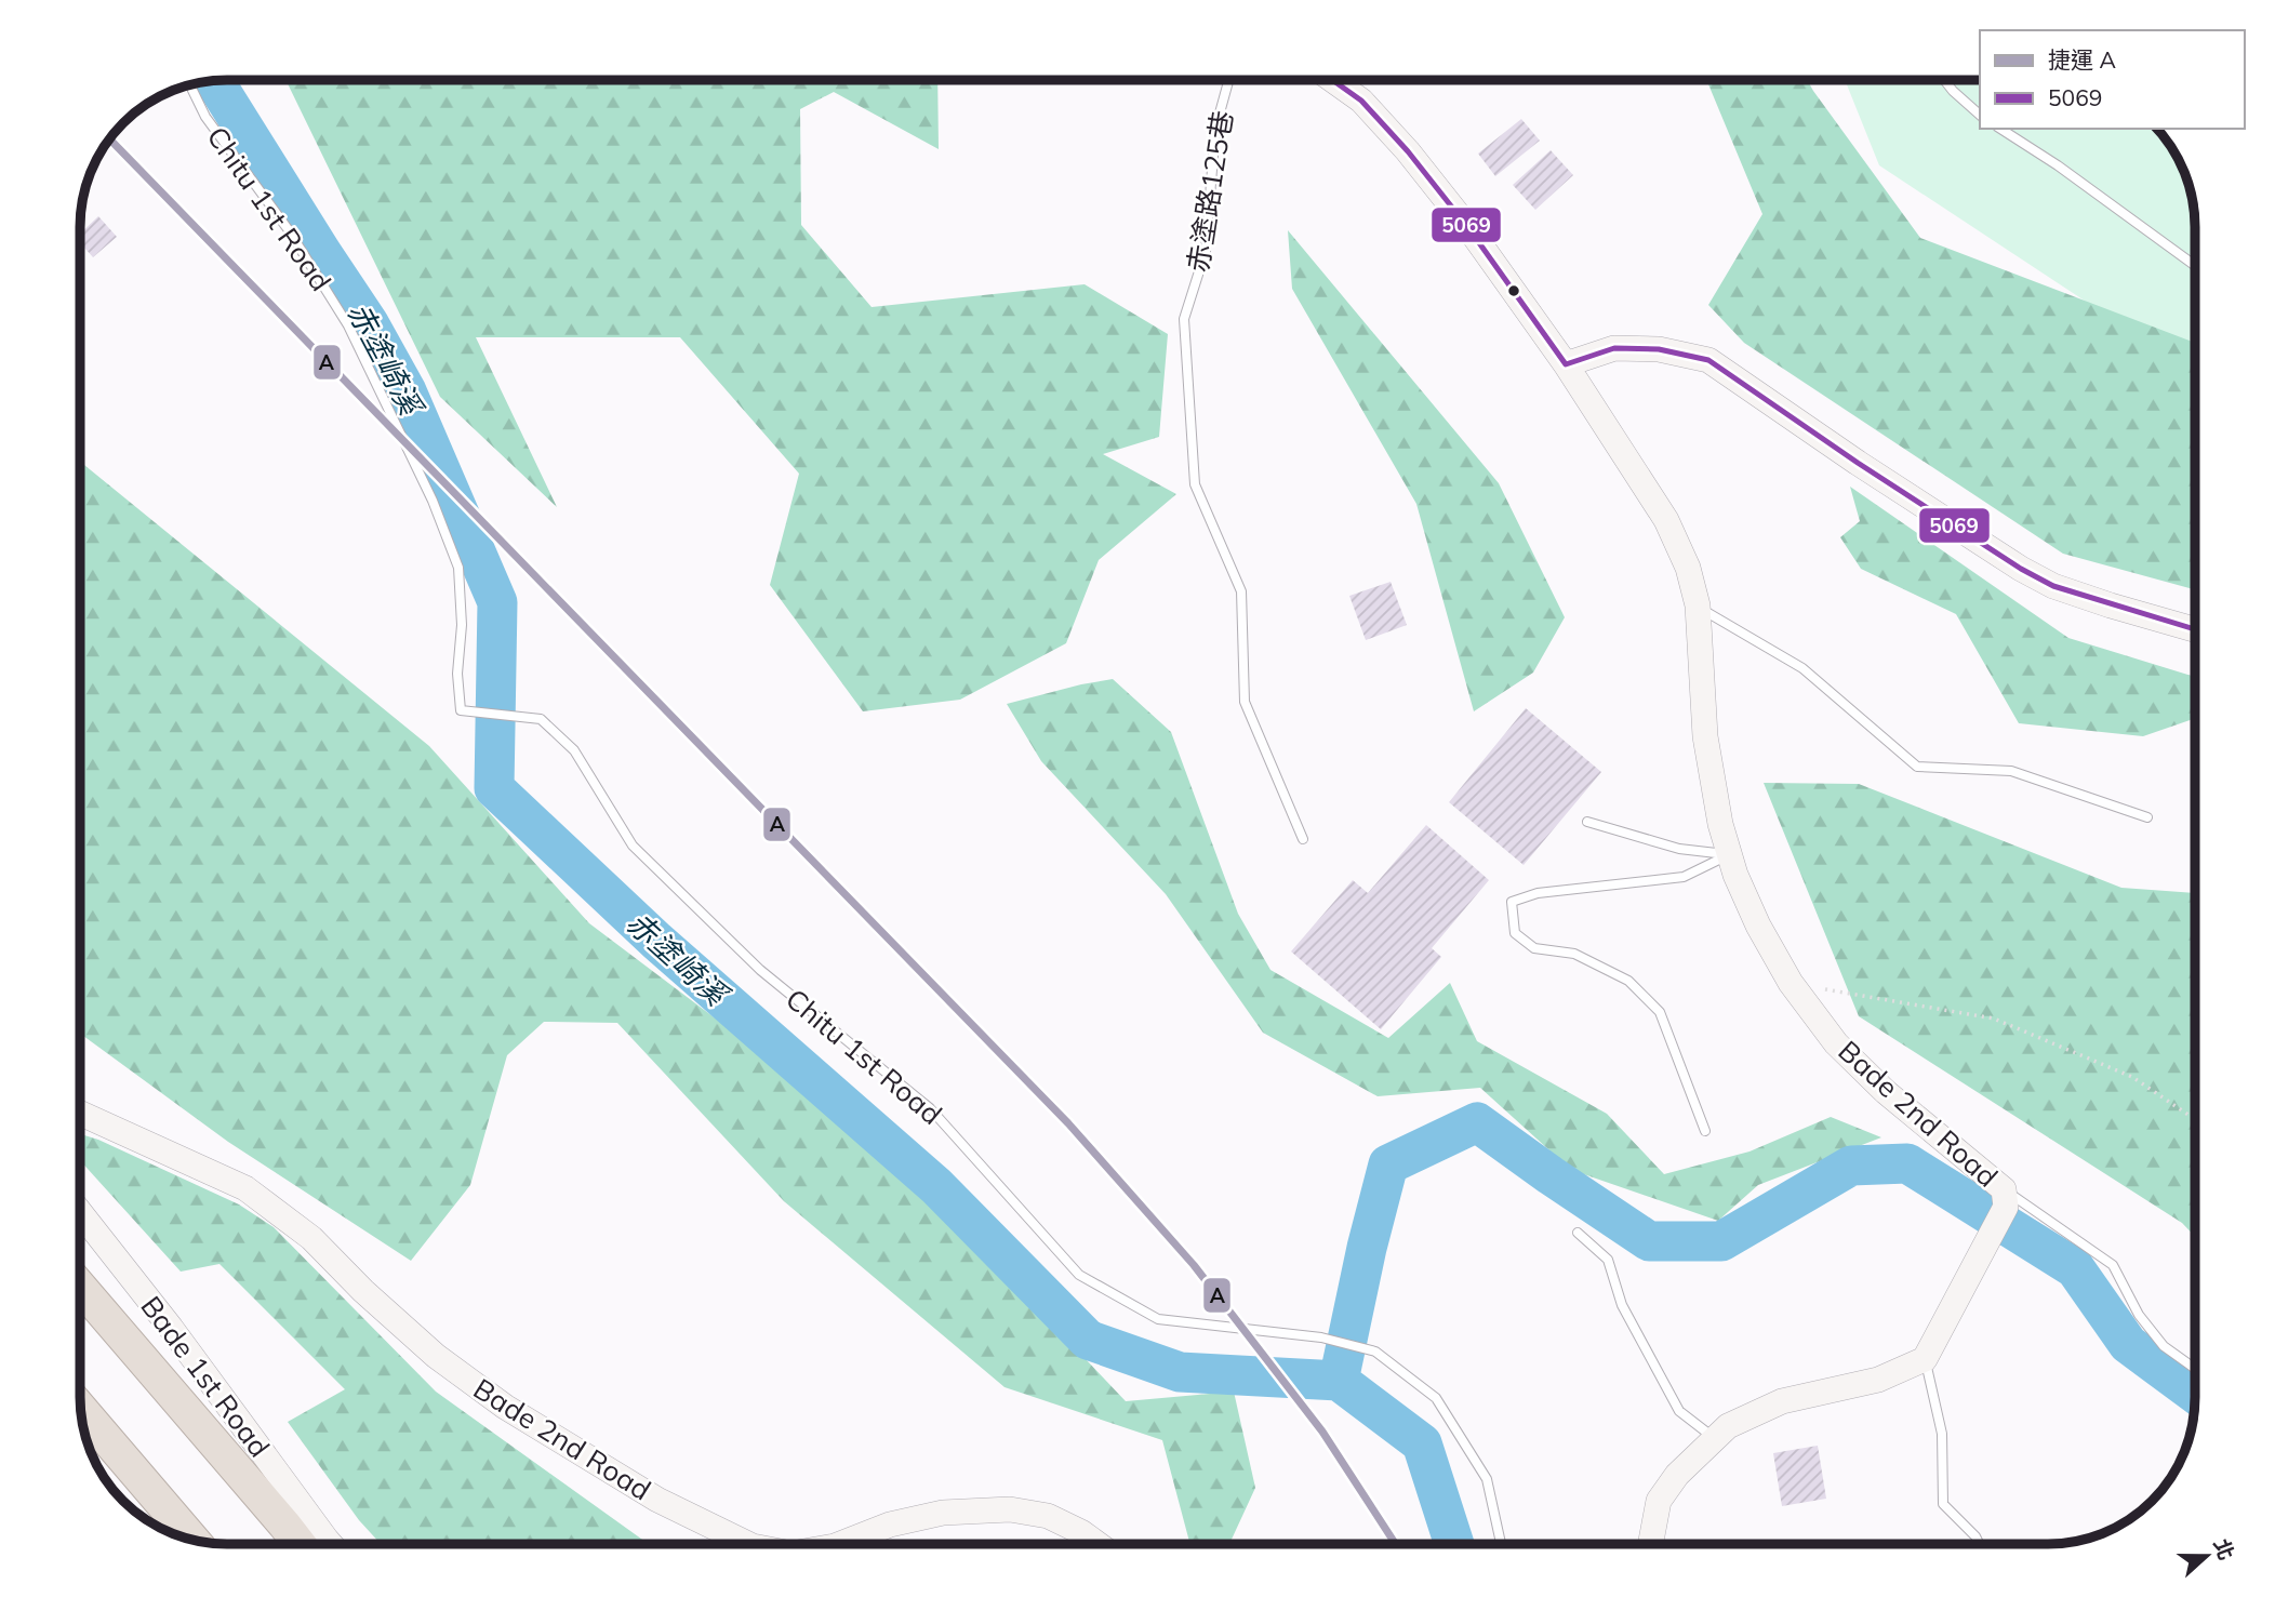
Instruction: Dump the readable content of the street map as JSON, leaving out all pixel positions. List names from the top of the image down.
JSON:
{
  "streets": {
    "street": ["Bade 2nd Road", "Bade 1st Road"],
    "lane": ["赤塗路125巷", "Chitu 1st Road"]
  },
  "water": ["赤塗崎溪"],
  "lines": ["transit line 5069", "metro line A"],
  "legend": ["捷運 A", "5069"],
  "north": "right"
}
